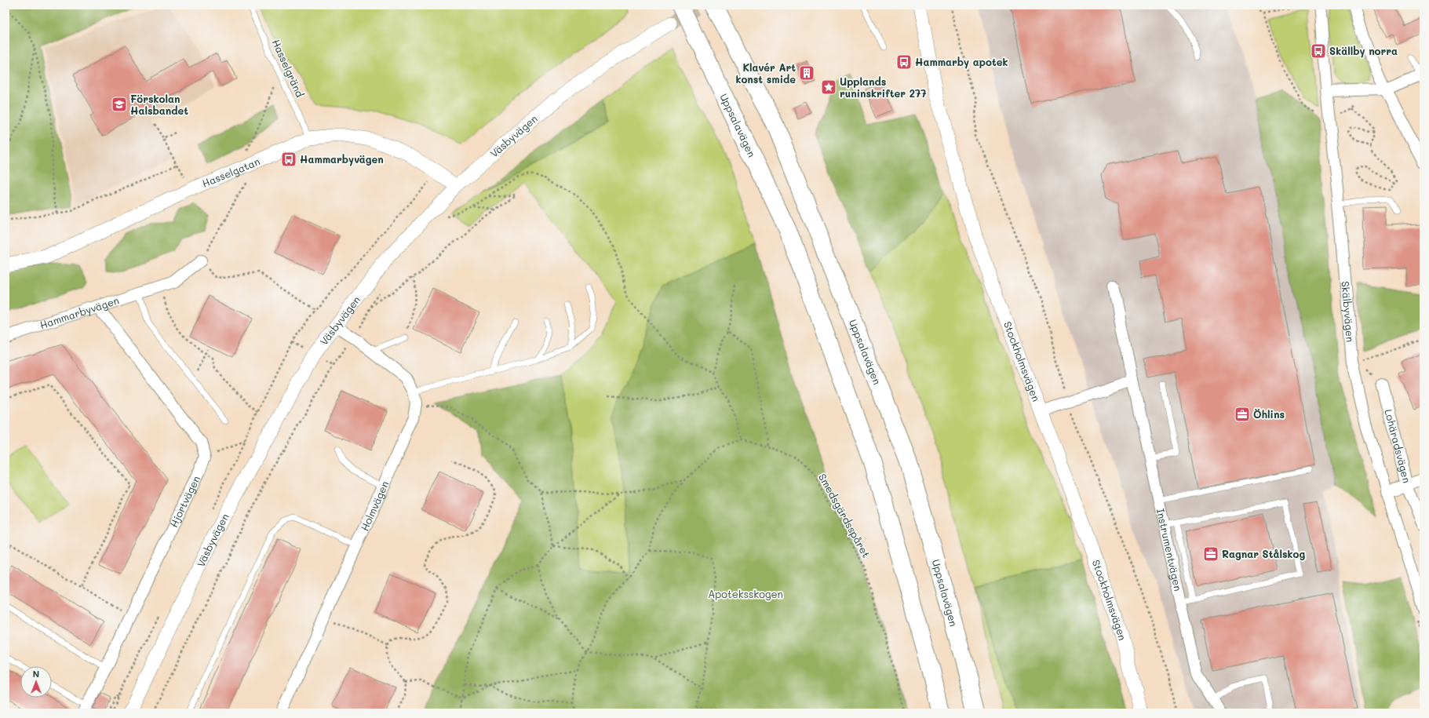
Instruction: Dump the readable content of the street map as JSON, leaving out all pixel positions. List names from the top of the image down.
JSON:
{
  "streets": {
    "highway": ["Uppsalavägen"],
    "street": [
      "Väsbyvägen",
      "Hasselgatan",
      "Skälbyvägen",
      "Hammarbyvägen",
      "Stockholmsvägen",
      "Lohäradsvägen",
      "Hjortvägen",
      "Holmvägen",
      "Instrumentvägen"
    ],
    "lane": ["Hasselgränd"],
    "path": ["Smedsgärdsspåret"]
  },
  "crossings": [
    ["Hasselgränd", "Hasselgatan"],
    ["Väsbyvägen", "Hasselgatan"],
    ["Väsbyvägen", "Holmvägen"]
  ],
  "parks": ["Apoteksskogen"],
  "places": {
    "bus stop": ["Skällby norra", "Hammarby apotek", "Hammarbyvägen"],
    "building": ["Klavér Art konst smide"],
    "place": ["Upplands runinskrifter 277"],
    "school or university": ["Förskolan Halsbandet"],
    "office": ["Öhlins", "Ragnar Stålskog"]
  },
  "north": "top"
}
